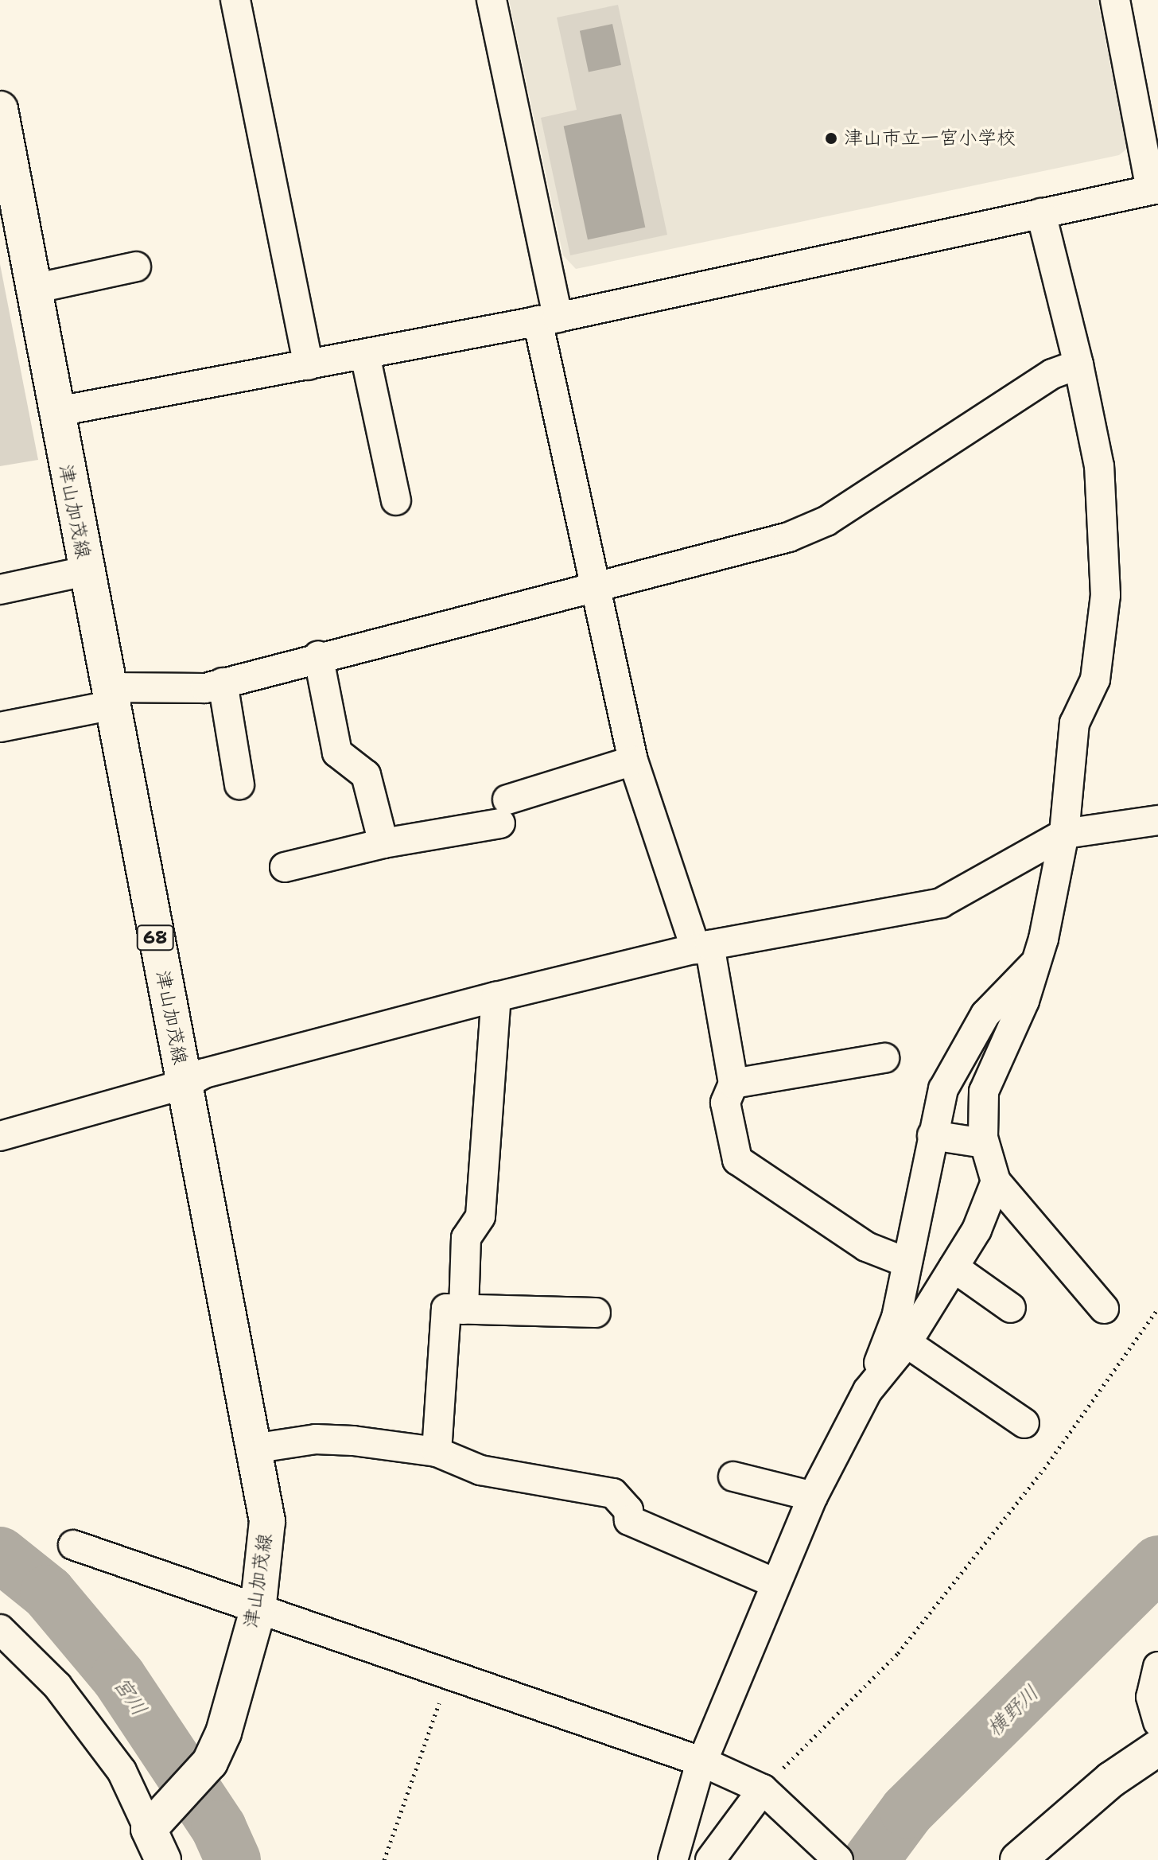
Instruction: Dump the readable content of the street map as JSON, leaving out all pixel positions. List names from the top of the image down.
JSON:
{
  "streets": {
    "main road": ["津山加茂線", "68"]
  },
  "water": ["宮川", "横野川"],
  "places": ["津山市立一宮小学校"]
}
